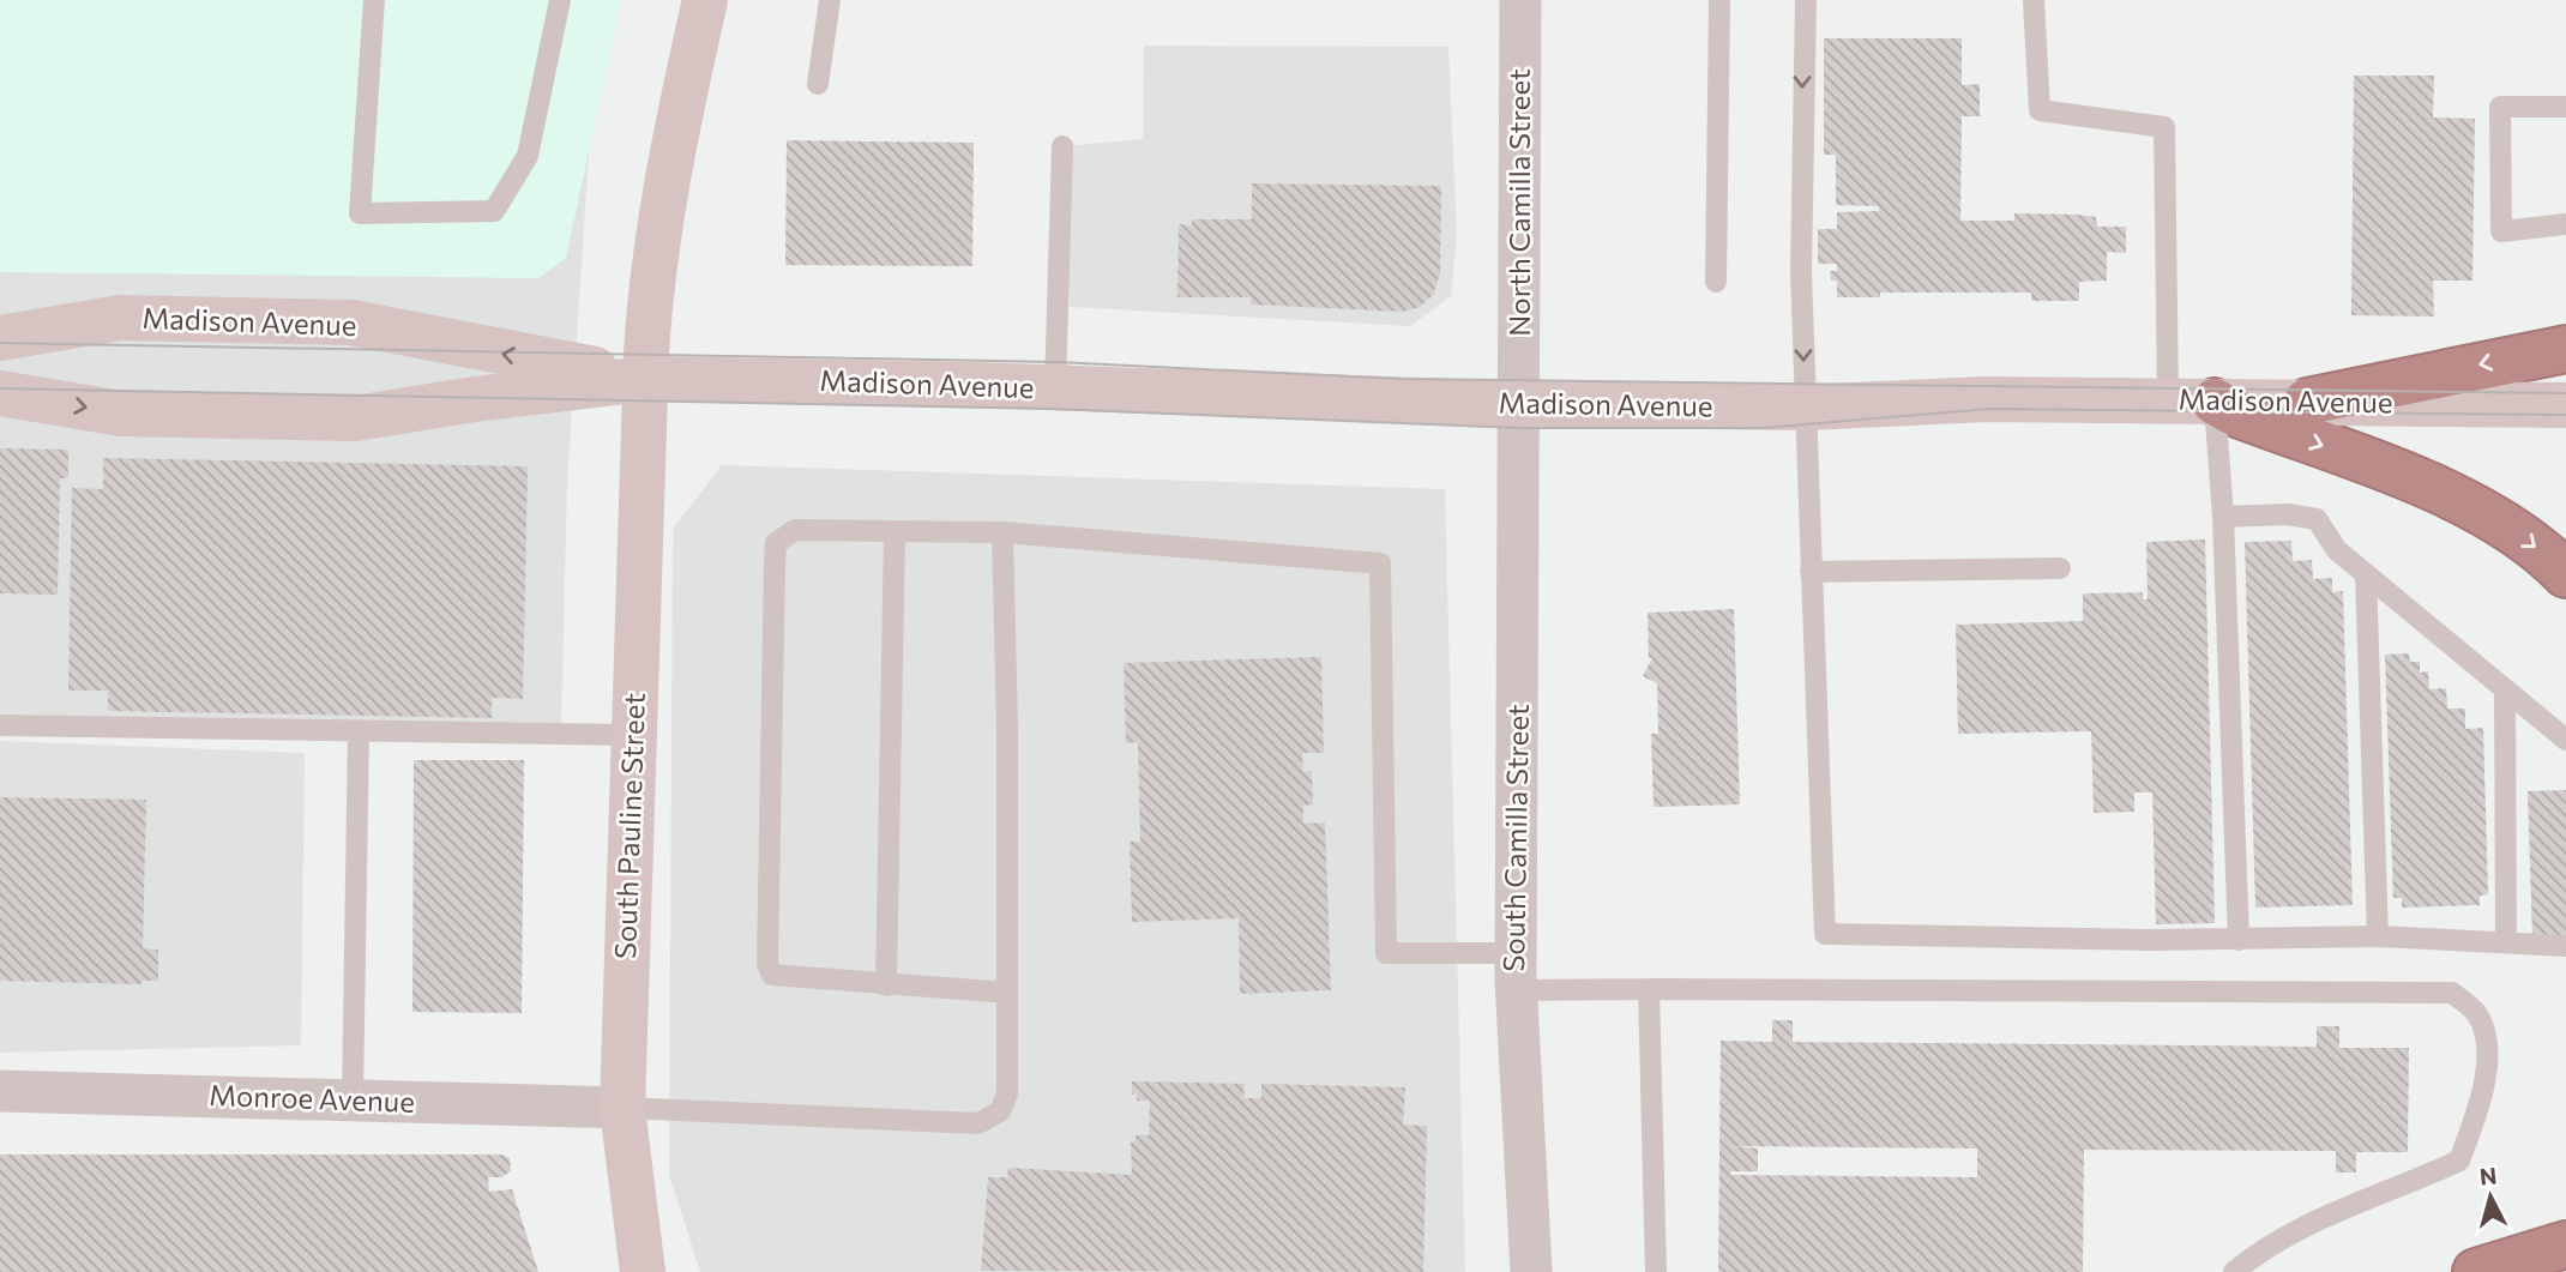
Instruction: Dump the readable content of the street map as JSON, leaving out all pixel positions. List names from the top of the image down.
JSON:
{
  "streets": {
    "street": [
      "North Camilla Street",
      "Madison Avenue",
      "South Pauline Street",
      "South Camilla Street",
      "Monroe Avenue"
    ]
  },
  "crossings": [
    ["North Camilla Street", "Madison Avenue"],
    ["North Camilla Street", "South Camilla Street"],
    ["Madison Avenue", "South Pauline Street"],
    ["Madison Avenue", "South Camilla Street"],
    ["South Pauline Street", "Monroe Avenue"]
  ],
  "north": "top"
}
